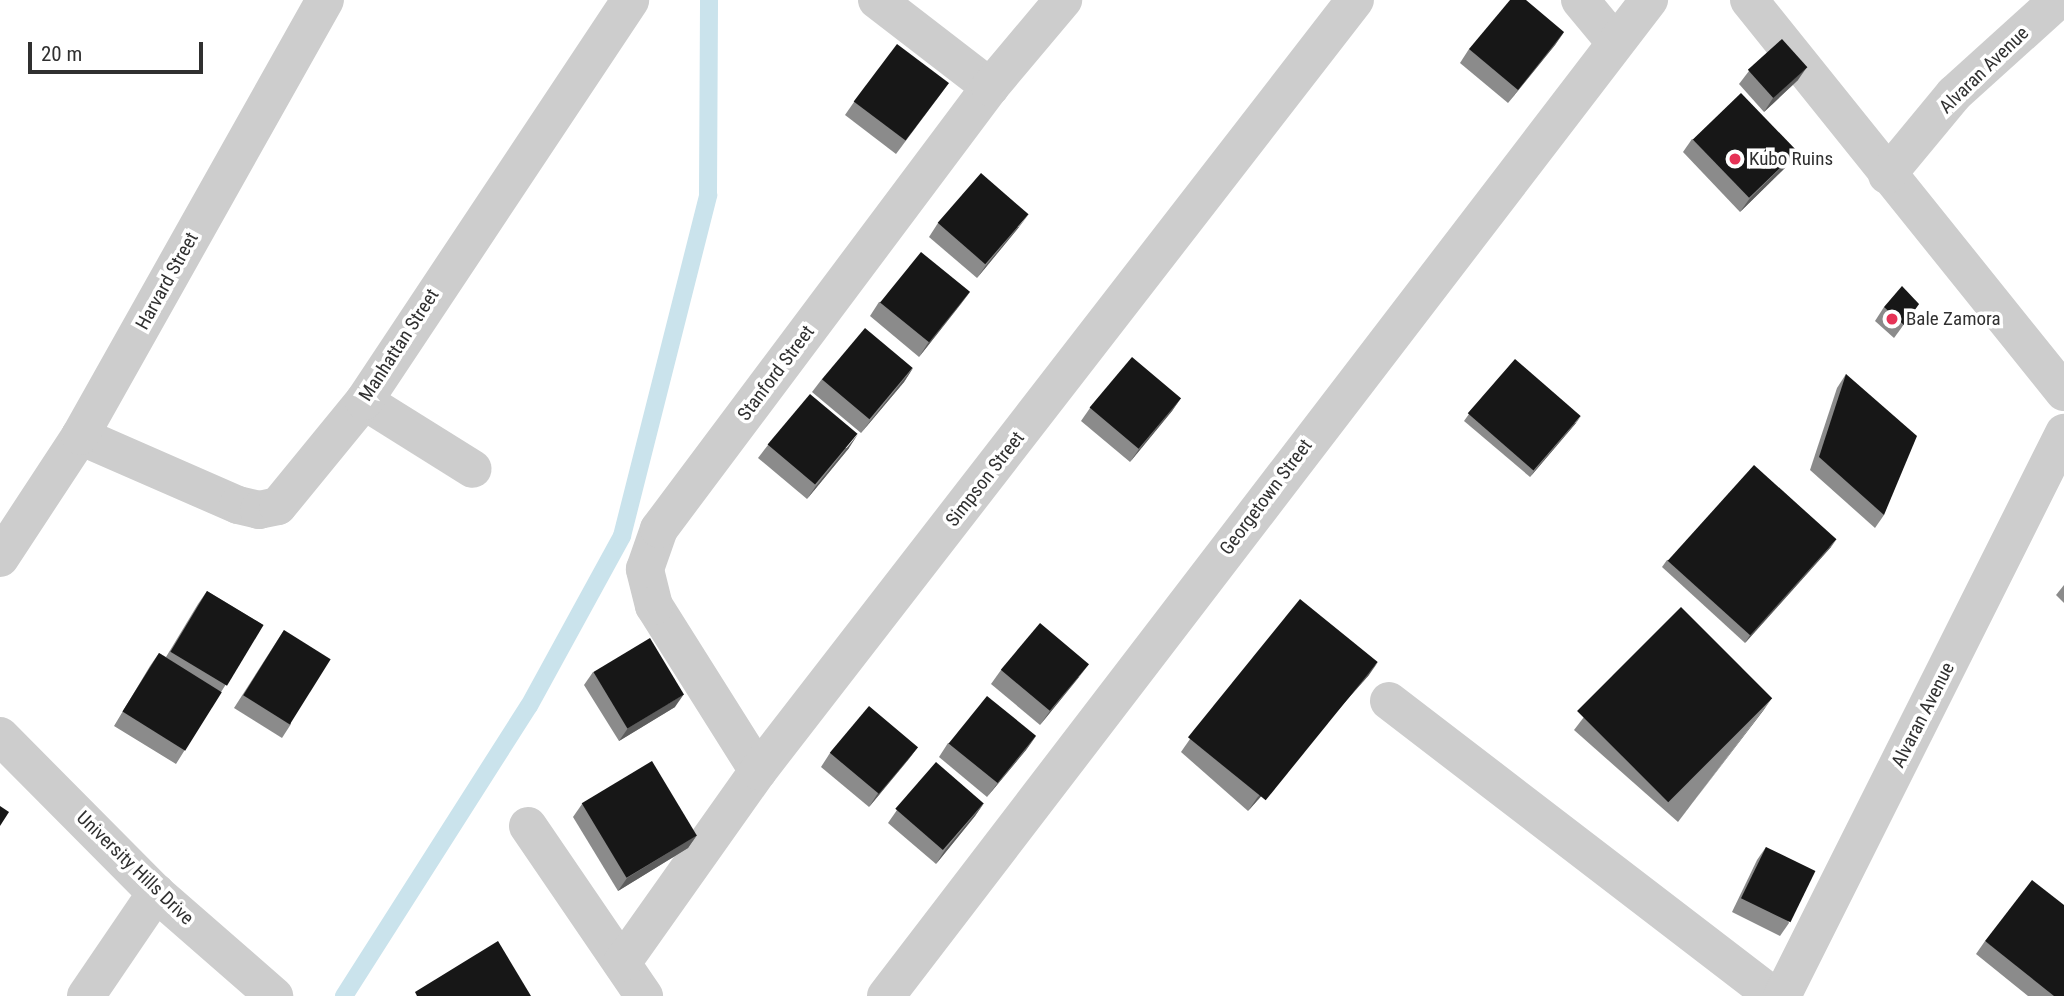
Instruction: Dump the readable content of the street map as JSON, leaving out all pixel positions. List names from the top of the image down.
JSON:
{
  "streets": {
    "street": [
      "Alvaran Avenue",
      "Harvard Street",
      "Manhattan Street",
      "Stanford Street",
      "Simpson Street",
      "Georgetown Street",
      "University Hills Drive"
    ]
  },
  "crossings": [
    ["Harvard Street", "Manhattan Street"],
    ["Stanford Street", "Simpson Street"]
  ],
  "places": ["Kubo Ruins", "Bale Zamora"],
  "scale_bar": "20 m"
}
